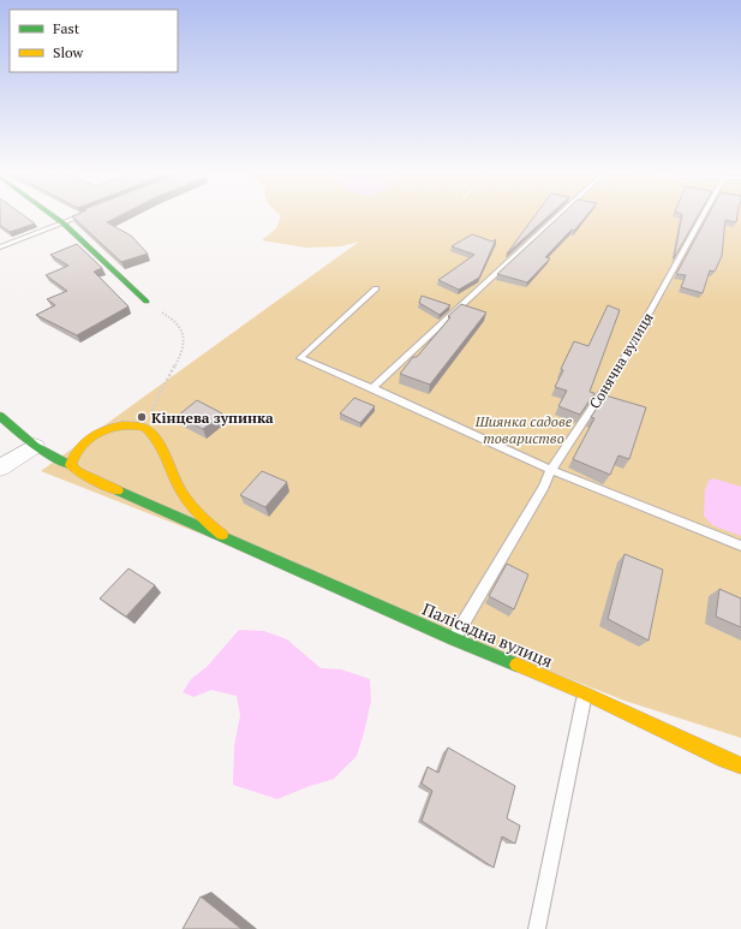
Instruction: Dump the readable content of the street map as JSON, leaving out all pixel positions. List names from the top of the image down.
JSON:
{
  "streets": {
    "street": ["Палісадна вулиця"],
    "lane": ["Сонячна вулиця"]
  },
  "crossings": [
    ["Сонячна вулиця", "Палісадна вулиця"]
  ],
  "parks": ["Шиянка садове товариство"],
  "places": ["Кінцева зупинка"],
  "legend": ["Fast", "Slow"]
}
